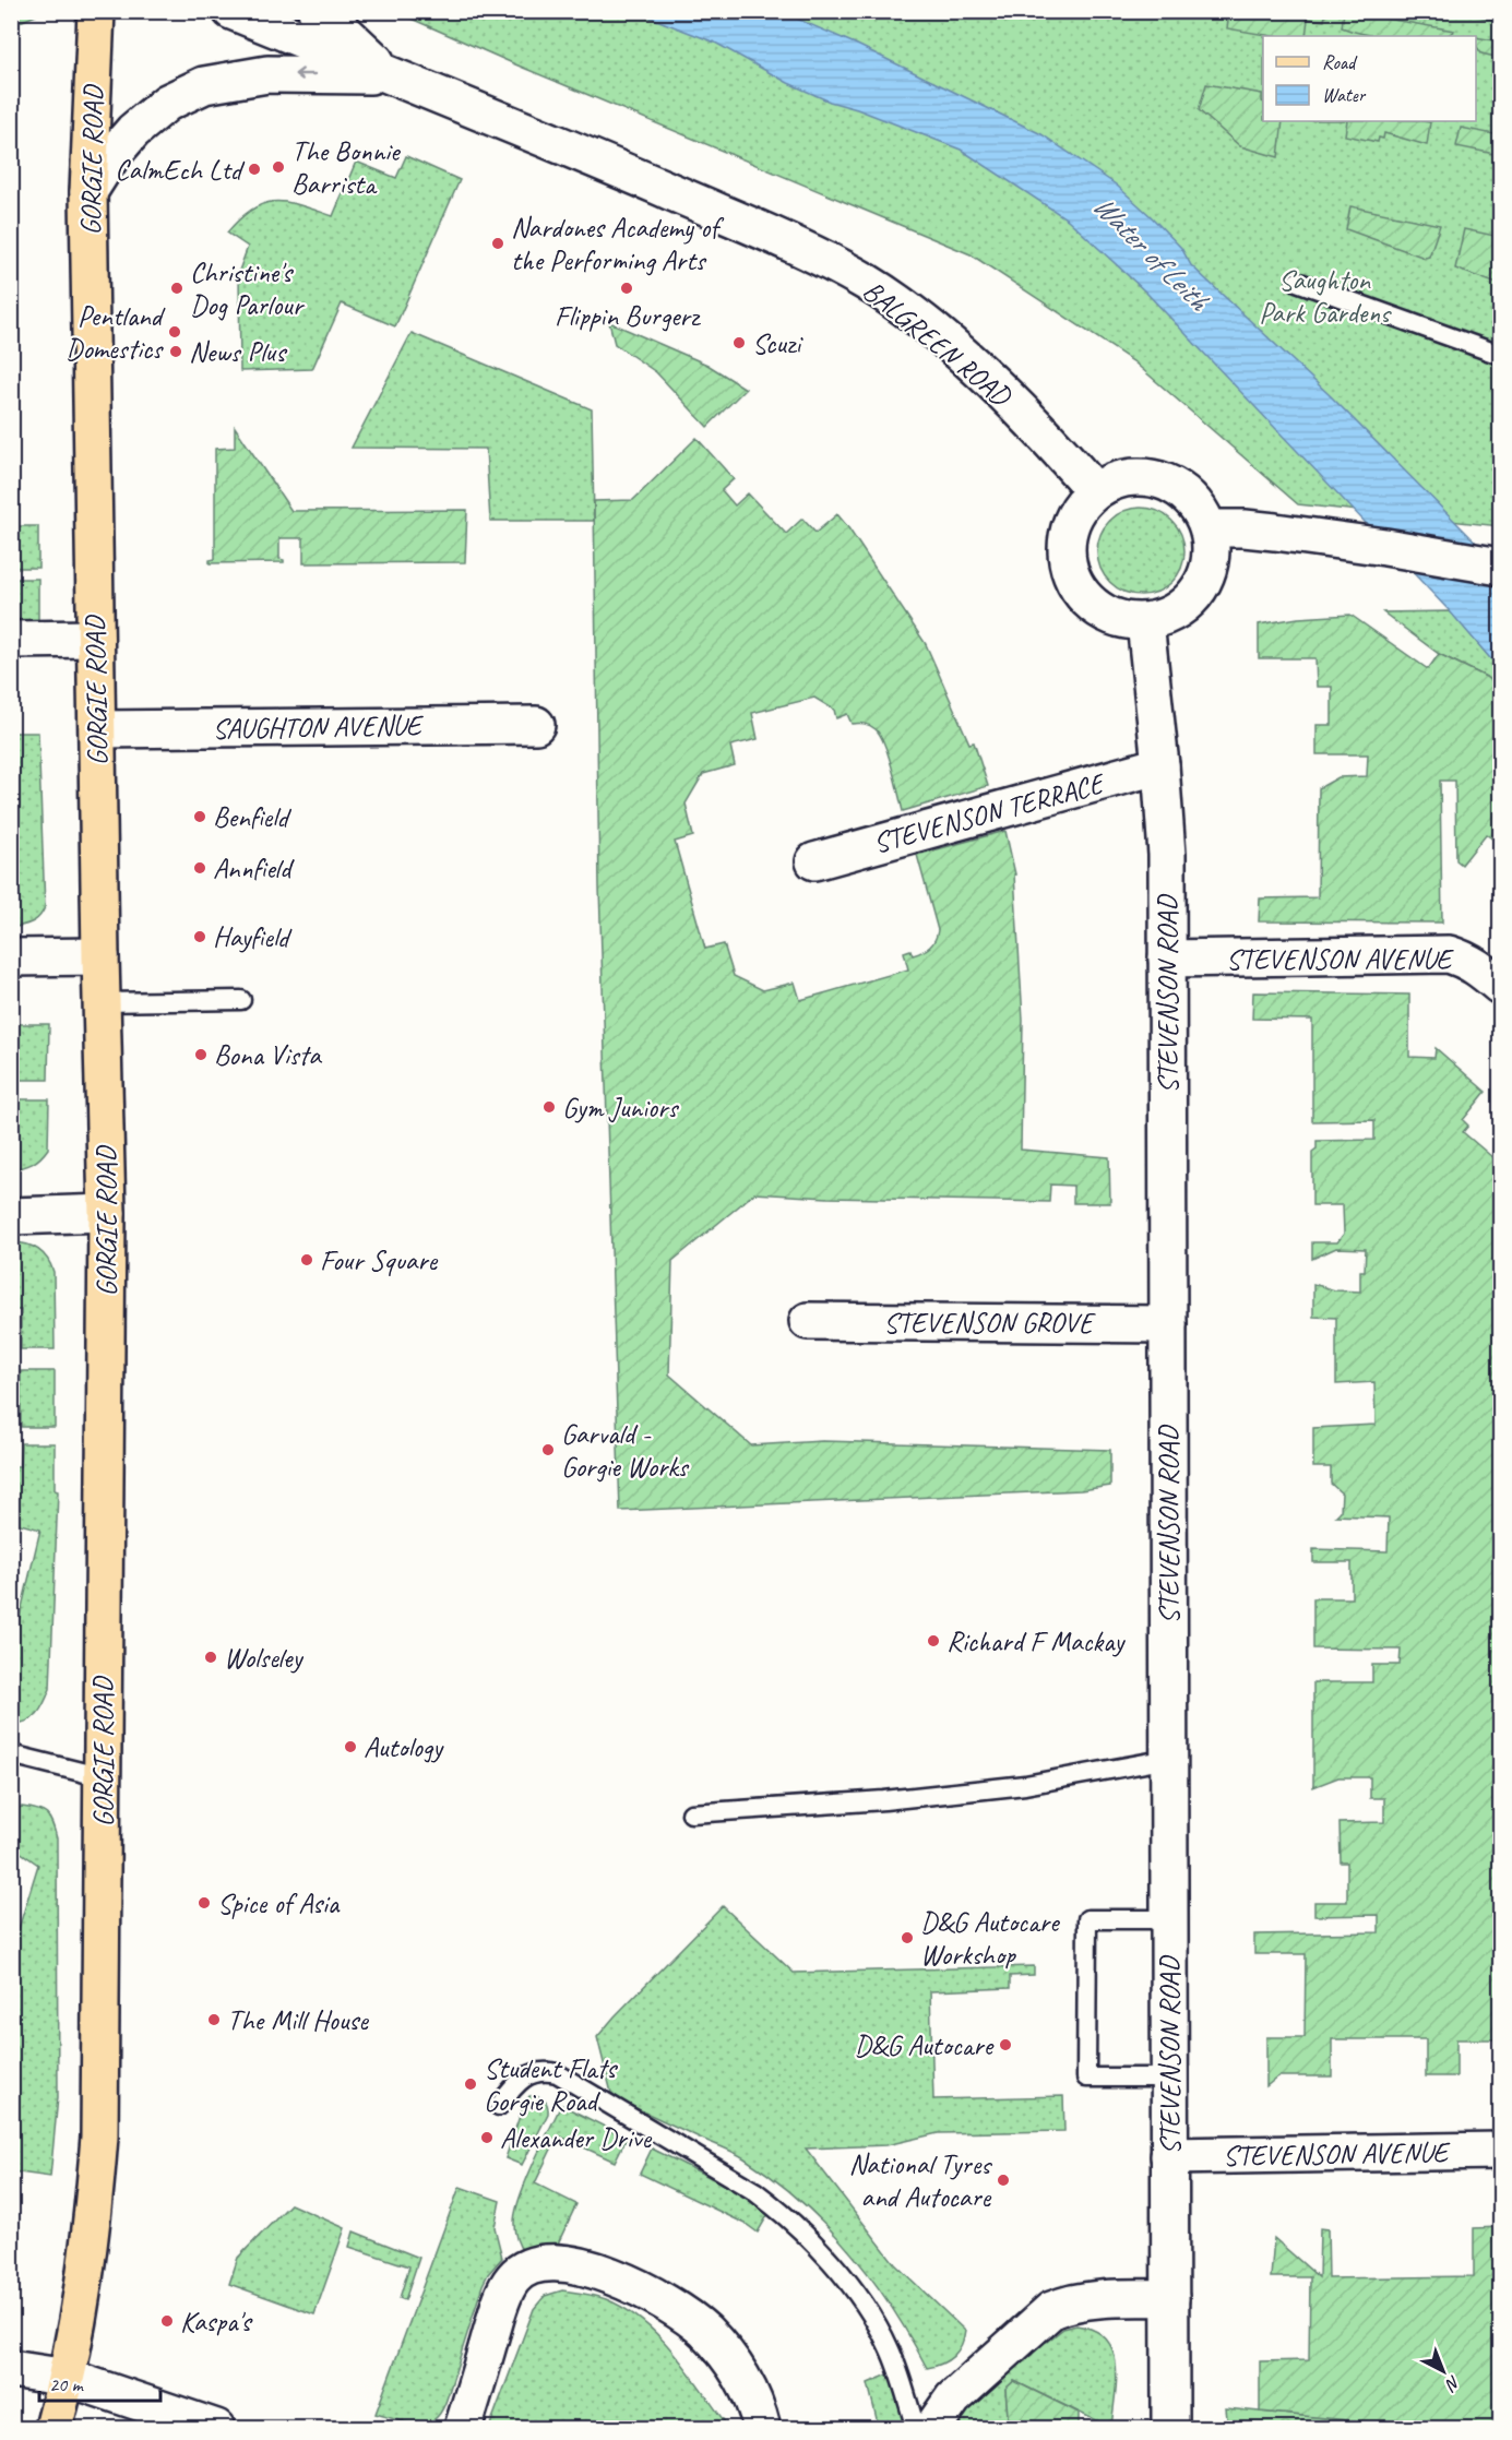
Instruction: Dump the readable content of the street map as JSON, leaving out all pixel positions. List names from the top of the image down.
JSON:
{
  "streets": {
    "main road": ["GORGIE ROAD"],
    "street": [
      "BALGREEN ROAD",
      "SAUGHTON AVENUE",
      "STEVENSON TERRACE",
      "STEVENSON AVENUE",
      "STEVENSON ROAD",
      "STEVENSON GROVE"
    ]
  },
  "crossings": [
    ["GORGIE ROAD", "BALGREEN ROAD"],
    ["GORGIE ROAD", "SAUGHTON AVENUE"],
    ["BALGREEN ROAD", "STEVENSON ROAD"],
    ["STEVENSON TERRACE", "STEVENSON ROAD"],
    ["STEVENSON AVENUE", "STEVENSON ROAD"],
    ["STEVENSON ROAD", "STEVENSON GROVE"]
  ],
  "water": ["Water of Leith"],
  "parks": ["Saughton Park Gardens"],
  "places": [
    "The Bonnie Barrista",
    "CalmEch Ltd",
    "Nardones Academy of the Performing Arts",
    "Christine's Dog Parlour",
    "Flippin Burgerz",
    "Pentland Domestics",
    "Scuzi",
    "News Plus",
    "Benfield",
    "Annfield",
    "Hayfield",
    "Bona Vista",
    "Gym Juniors",
    "Four Square",
    "Garvald - Gorgie Works",
    "Richard F Mackay",
    "Wolseley",
    "Autology",
    "Spice of Asia",
    "D&G Autocare Workshop",
    "The Mill House",
    "D&G Autocare",
    "Student Flats Gorgie Road",
    "Alexander Drive",
    "National Tyres and Autocare",
    "Kaspa's"
  ],
  "legend": ["Road", "Water"],
  "scale_bar": "20 m",
  "north": "bottom right"
}
